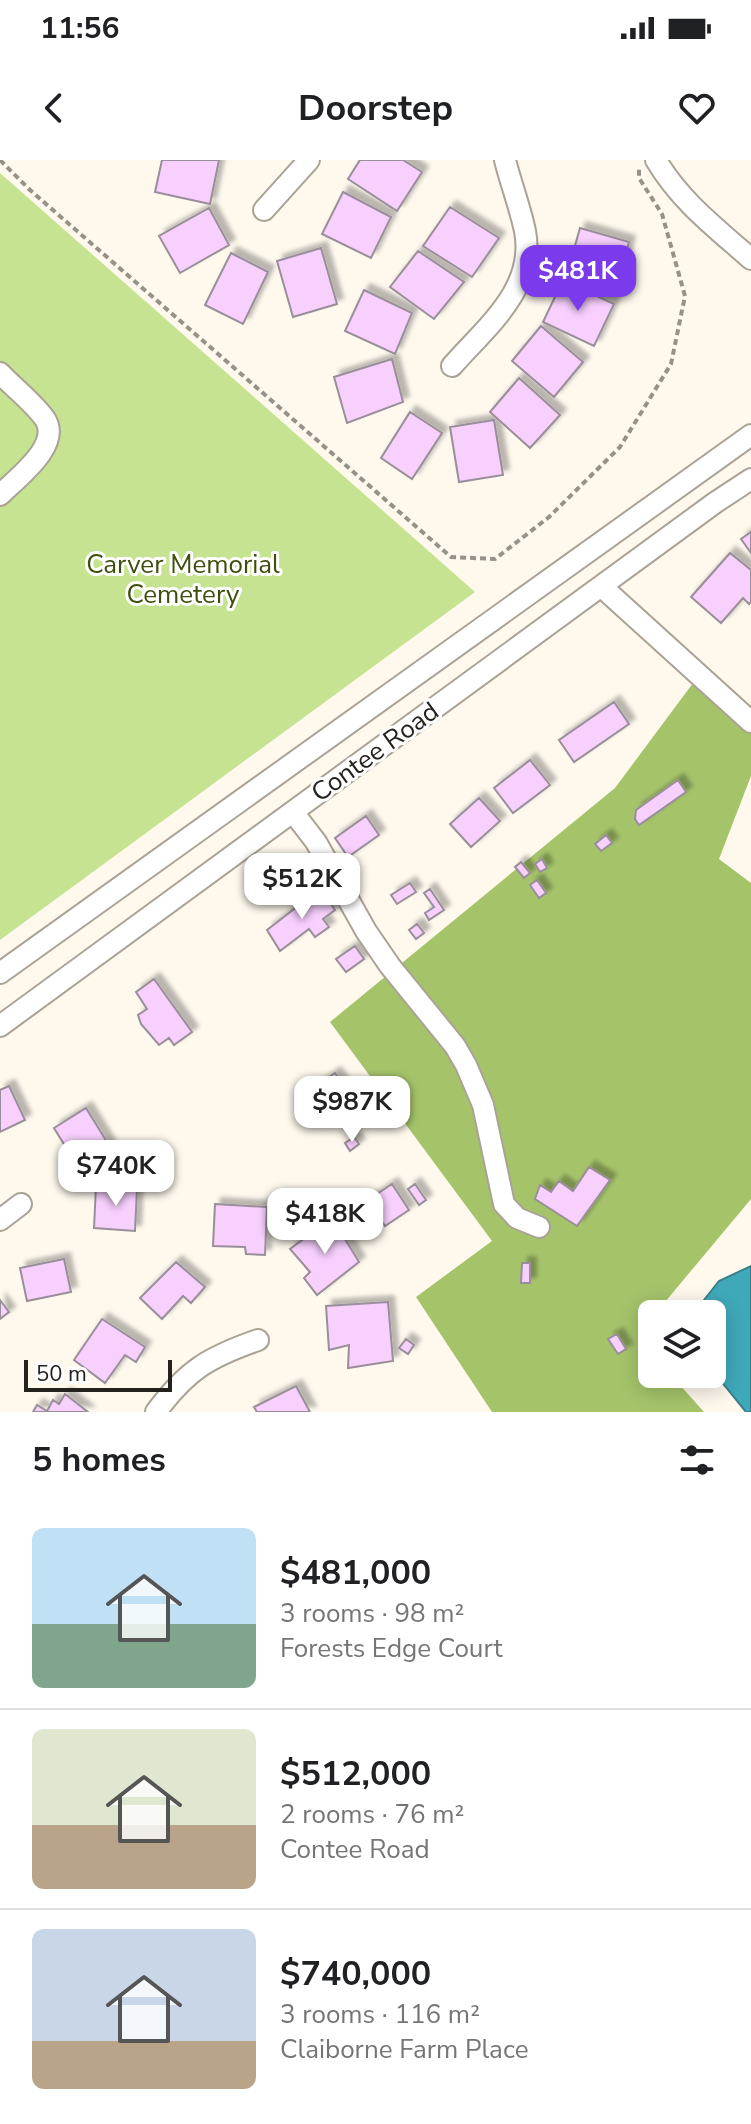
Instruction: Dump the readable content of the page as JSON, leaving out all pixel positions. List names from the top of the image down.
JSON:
{
  "streets": {
    "street": ["Contee Road"]
  },
  "parks": ["Carver Memorial Cemetery"],
  "scale_bar": "50 m",
  "page": {
    "status": "11:56",
    "header": "Doorstep",
    "price": [
      "$481K",
      "$512K",
      "$987K",
      "$740K",
      "$418K"
    ],
    "scale": "50 m",
    "heading": "5 homes",
    "list": [
      {
        "name": "$481,000",
        "note": "3 rooms · 98 m² · Forests Edge Court"
      },
      {
        "name": "$512,000",
        "note": "2 rooms · 76 m² · Contee Road"
      },
      {
        "name": "$740,000",
        "note": "3 rooms · 116 m² · Claiborne Farm Place"
      }
    ]
  }
}
